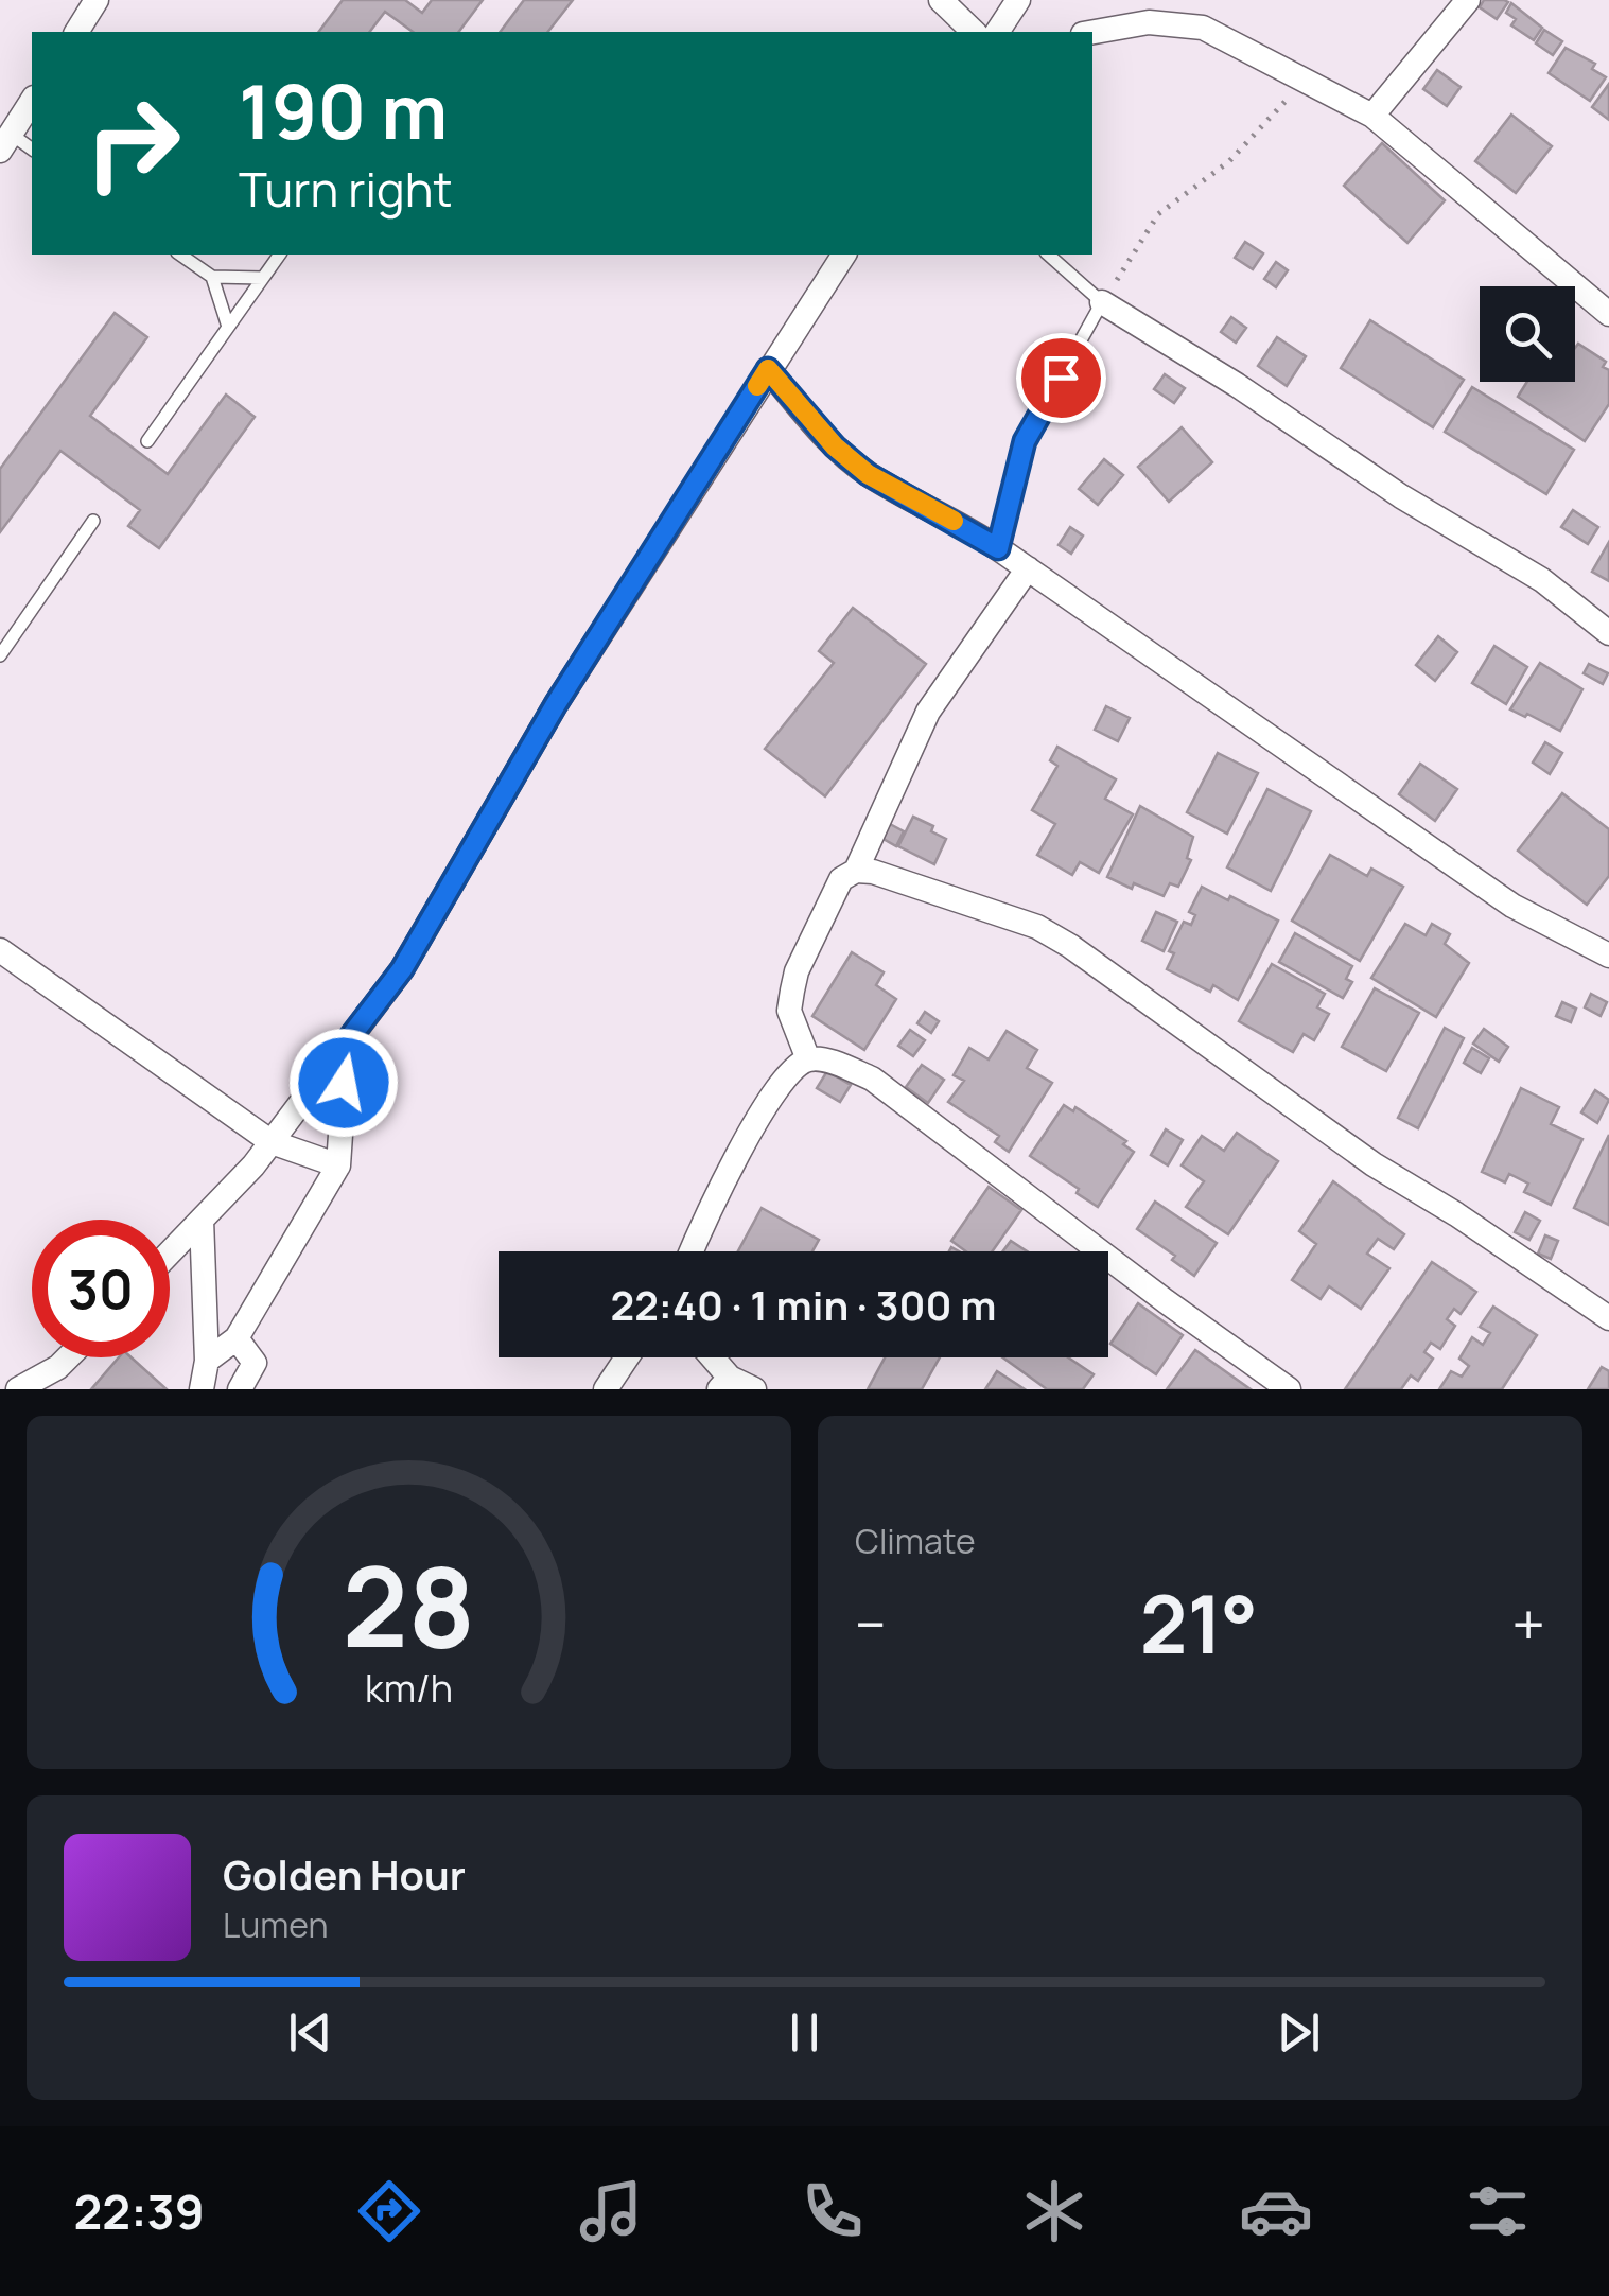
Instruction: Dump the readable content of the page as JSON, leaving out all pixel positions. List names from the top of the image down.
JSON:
{
  "page": {
    "turn": ["190 m", "Turn right"],
    "limit": "30",
    "trip": "22:40 · 1 min · 300 m",
    "tile": "Climate",
    "heat": ["−", "21°", "+"],
    "song": ["Golden Hour", "Lumen"],
    "tabs": "22:39",
    "gauge": ["28", "km/h"]
  }
}
